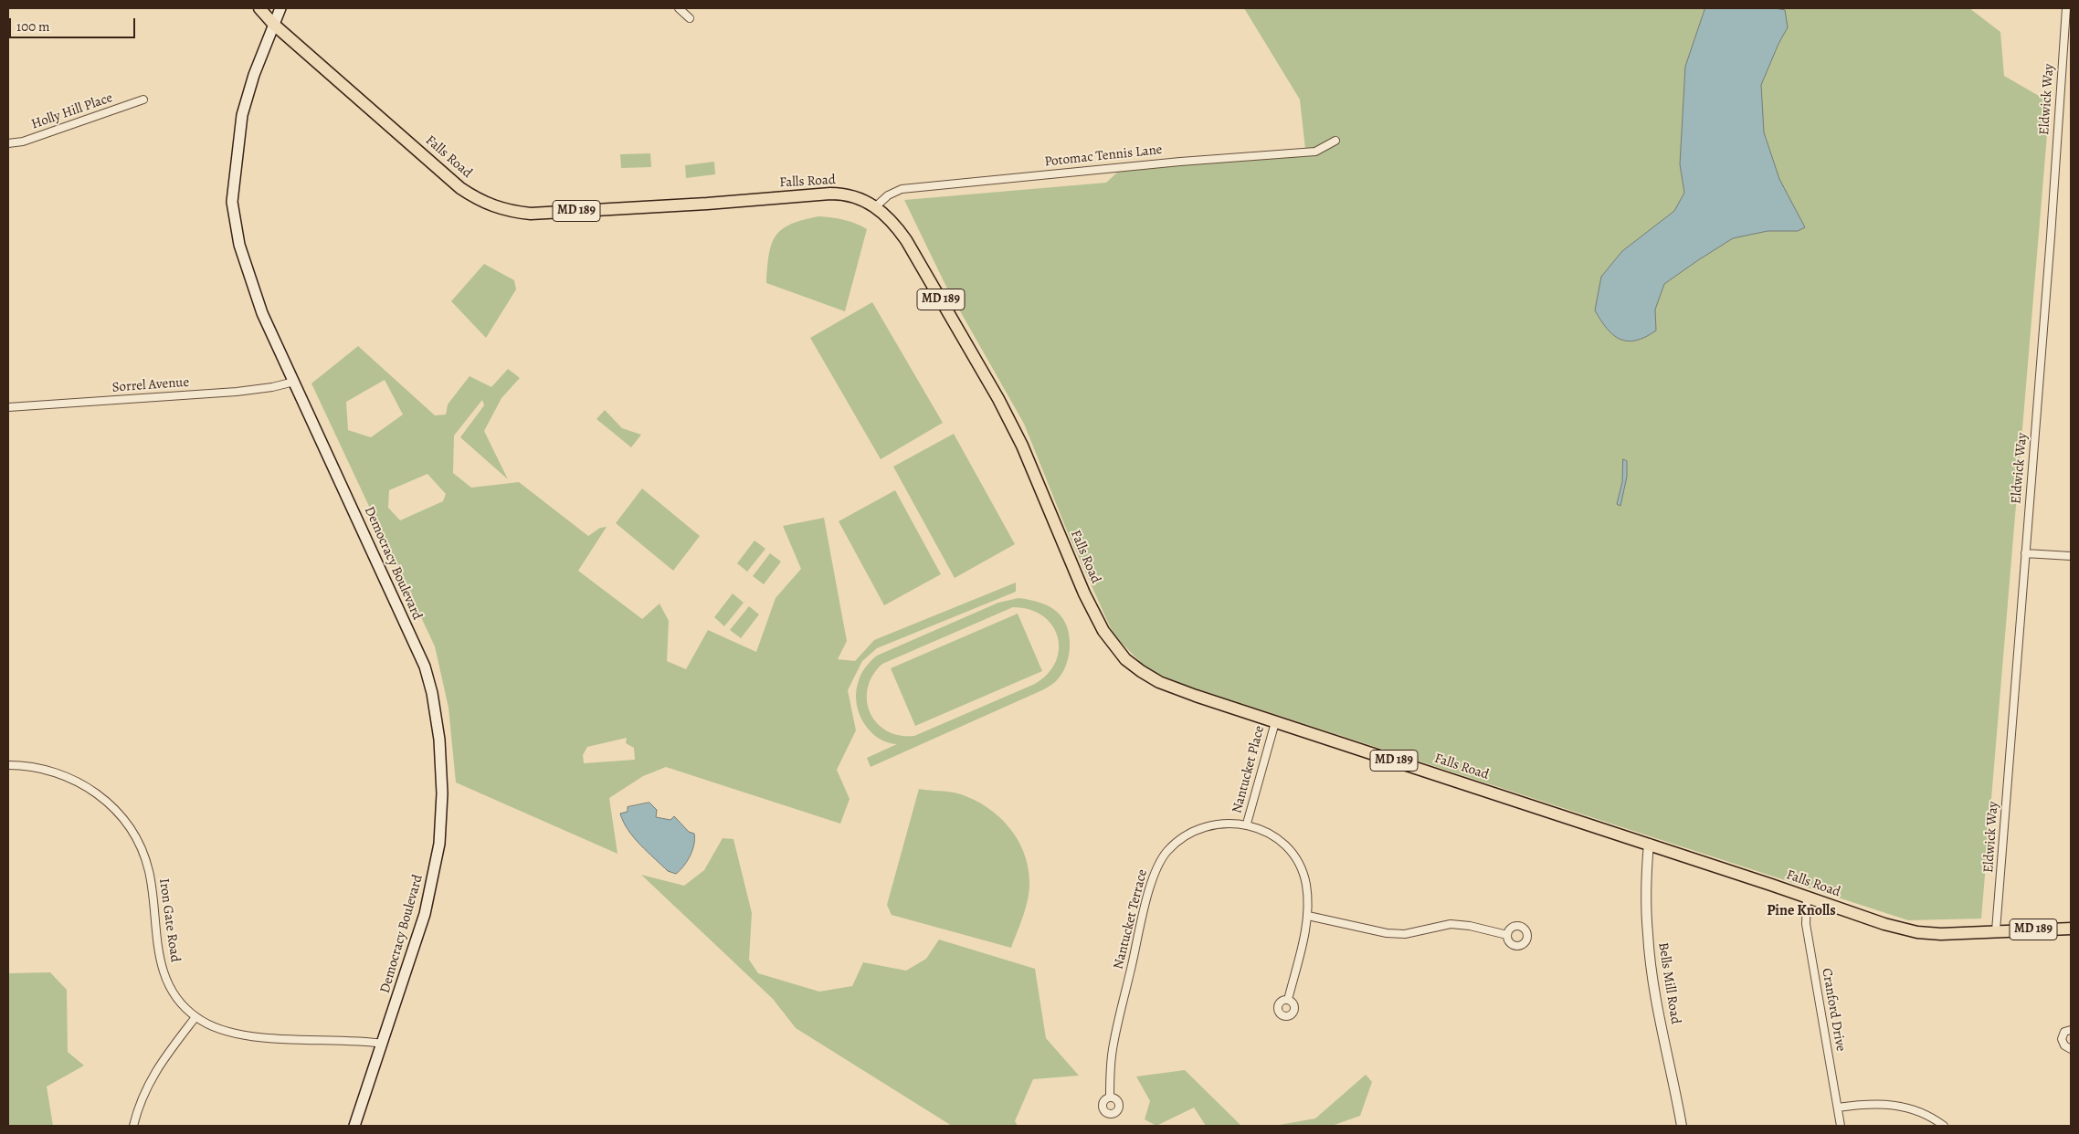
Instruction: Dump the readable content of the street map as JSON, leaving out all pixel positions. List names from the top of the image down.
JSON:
{
  "streets": {
    "main road": ["Falls Road", "MD 189", "Democracy Boulevard"],
    "street": [
      "Eldwick Way",
      "Holly Hill Place",
      "Potomac Tennis Lane",
      "Sorrel Avenue",
      "Nantucket Place",
      "Nantucket Terrace",
      "Iron Gate Road",
      "Bells Mill Road",
      "Cranford Drive"
    ]
  },
  "crossings": [
    ["Eldwick Way", "Falls Road"],
    ["Potomac Tennis Lane", "Falls Road"],
    ["Falls Road", "Democracy Boulevard"],
    ["Falls Road", "Nantucket Place"],
    ["Falls Road", "Bells Mill Road"],
    ["Falls Road", "Cranford Drive"],
    ["Sorrel Avenue", "Democracy Boulevard"],
    ["Democracy Boulevard", "Iron Gate Road"],
    ["Nantucket Place", "Nantucket Terrace"]
  ],
  "districts": ["Pine Knolls"],
  "scale_bar": "100 m"
}
